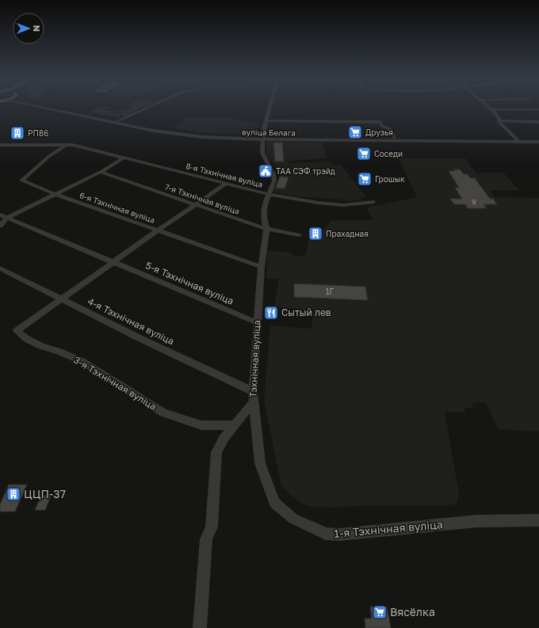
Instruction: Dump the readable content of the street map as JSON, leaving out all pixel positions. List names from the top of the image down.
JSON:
{
  "streets": {
    "street": [
      "вуліца Белага",
      "8-я Тэхнічная вуліца",
      "7-я Тэхнічная вуліца",
      "6-я Тэхнічная вуліца",
      "5-я Тэхнічная вуліца",
      "4-я Тэхнічная вуліца",
      "Тэхнічная вуліца",
      "3-я Тэхнічная вуліца",
      "1-я Тэхнічная вуліца"
    ]
  },
  "crossings": [
    ["вуліца Белага", "Тэхнічная вуліца"],
    ["8-я Тэхнічная вуліца", "6-я Тэхнічная вуліца"],
    ["8-я Тэхнічная вуліца", "Тэхнічная вуліца"],
    ["7-я Тэхнічная вуліца", "Тэхнічная вуліца"],
    ["6-я Тэхнічная вуліца", "Тэхнічная вуліца"],
    ["5-я Тэхнічная вуліца", "Тэхнічная вуліца"],
    ["4-я Тэхнічная вуліца", "Тэхнічная вуліца"],
    ["4-я Тэхнічная вуліца", "3-я Тэхнічная вуліца"],
    ["4-я Тэхнічная вуліца", "1-я Тэхнічная вуліца"],
    ["Тэхнічная вуліца", "3-я Тэхнічная вуліца"],
    ["Тэхнічная вуліца", "1-я Тэхнічная вуліца"]
  ],
  "places": {
    "supermarket": [
      "Друзья",
      "Соседи",
      "Грошык",
      "Вясёлка"
    ],
    "building": ["РП86", "Прахадная", "ЦЦП-37"],
    "public building": ["ТАА СЭФ трэйд"],
    "restaurant": ["Сытый лев"]
  },
  "house_numbers": ["9", "1Г"],
  "north": "right"
}
